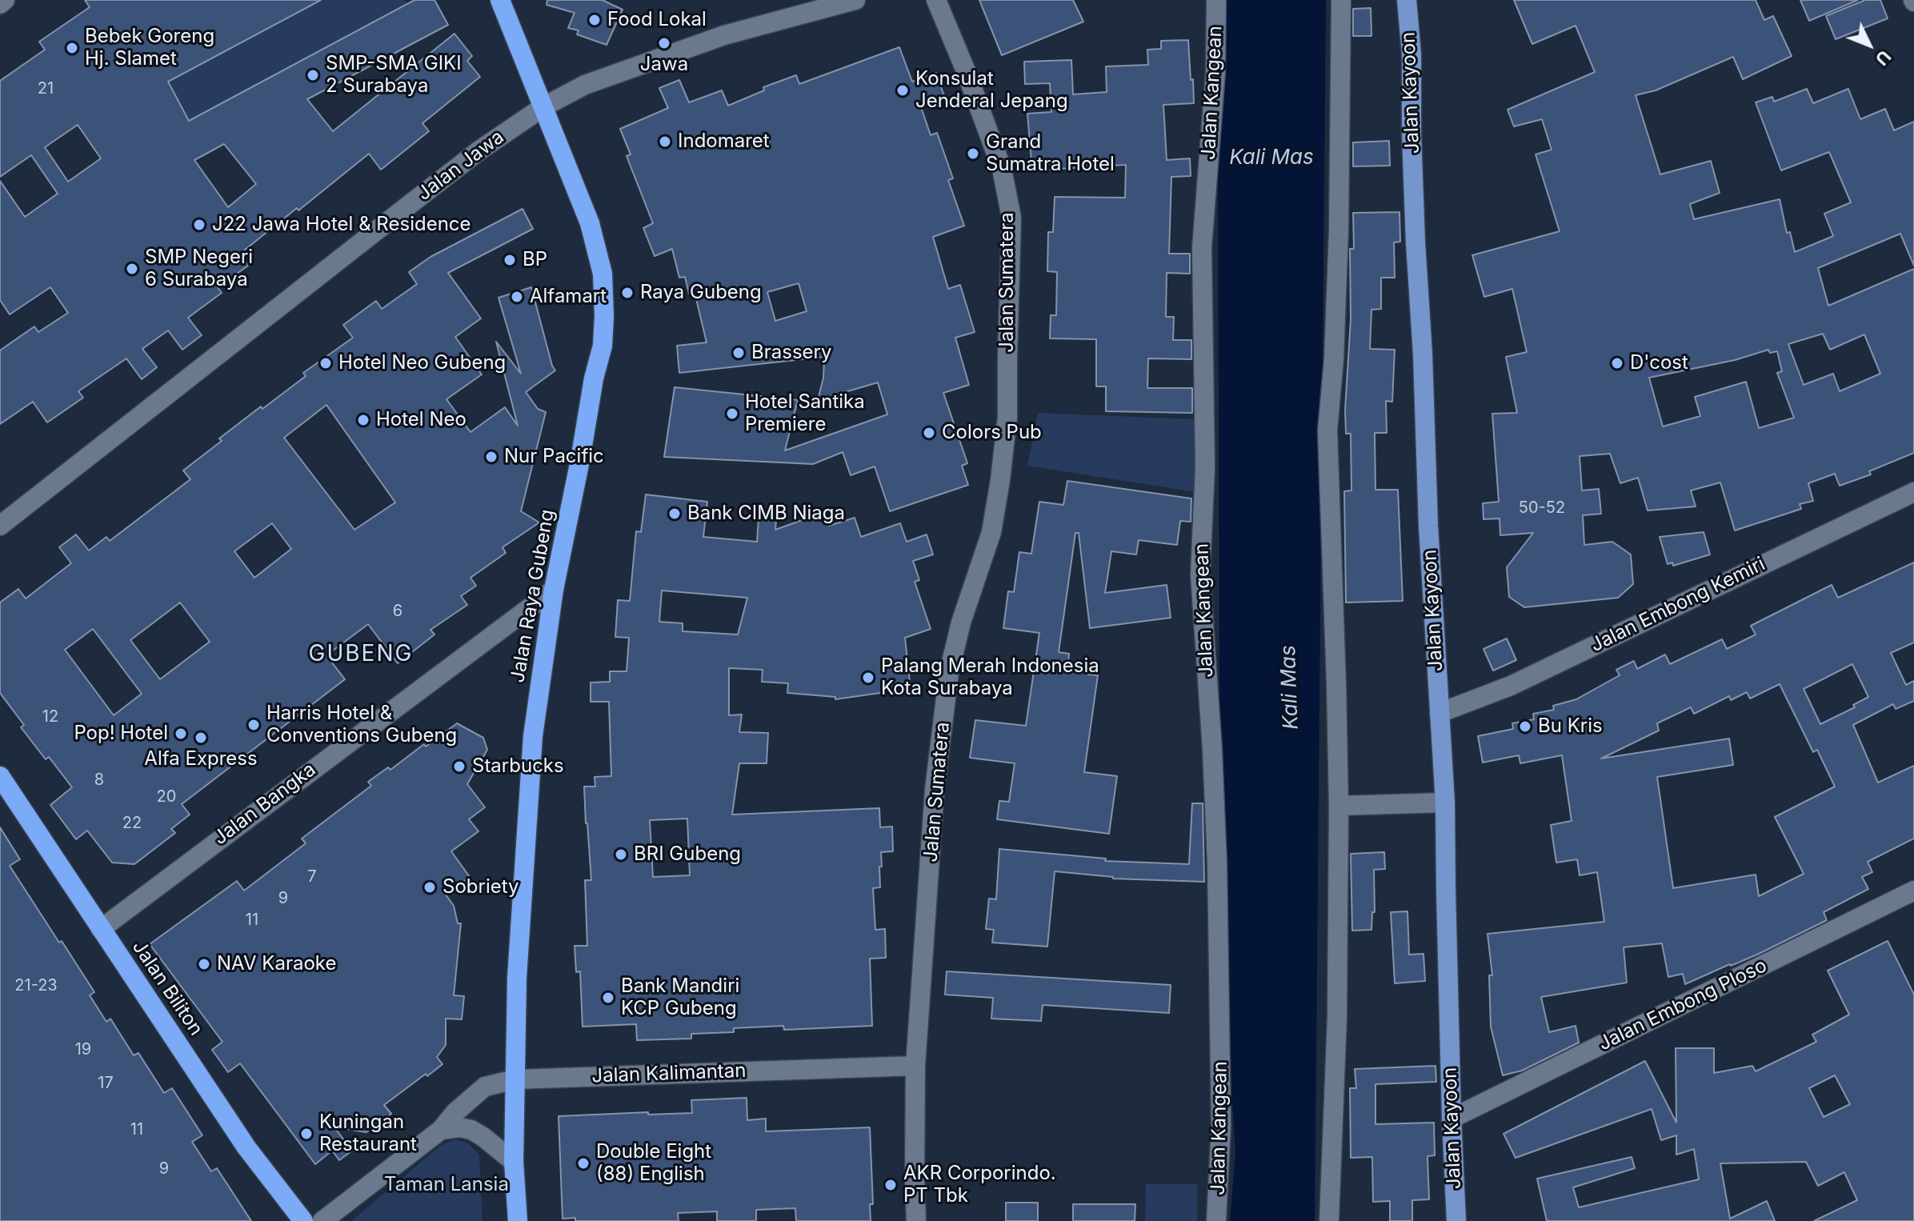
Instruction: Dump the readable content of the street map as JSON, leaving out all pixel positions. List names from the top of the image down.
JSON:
{
  "streets": {
    "highway": ["Jalan Raya Gubeng", "Jalan Biliton"],
    "main road": ["Jalan Kayoon"],
    "street": [
      "Jalan Kangean",
      "Jalan Jawa",
      "Jalan Sumatera",
      "Jalan Embong Kemiri",
      "Jalan Bangka",
      "Jalan Embong Ploso",
      "Jalan Kalimantan"
    ]
  },
  "crossings": [
    ["Jalan Kayoon", "Jalan Embong Kemiri"],
    ["Jalan Kayoon", "Jalan Embong Ploso"],
    ["Jalan Jawa", "Jalan Raya Gubeng"],
    ["Jalan Sumatera", "Jalan Kalimantan"],
    ["Jalan Raya Gubeng", "Jalan Bangka"],
    ["Jalan Raya Gubeng", "Jalan Kalimantan"],
    ["Jalan Bangka", "Jalan Biliton"]
  ],
  "districts": ["GUBENG"],
  "water": ["Kali Mas"],
  "parks": ["Taman Lansia"],
  "places": [
    "Food Lokal",
    "Jawa",
    "Bebek Goreng Hj. Slamet",
    "SMP-SMA GIKI 2 Surabaya",
    "Konsulat Jenderal Jepang",
    "Indomaret",
    "Grand Sumatra Hotel",
    "J22 Jawa Hotel & Residence",
    "BP",
    "SMP Negeri 6 Surabaya",
    "Raya Gubeng",
    "Alfamart",
    "Brassery",
    "Hotel Neo Gubeng",
    "D'cost",
    "Hotel Santika Premiere",
    "Hotel Neo",
    "Colors Pub",
    "Nur Pacific",
    "Bank CIMB Niaga",
    "Palang Merah Indonesia Kota Surabaya",
    "Harris Hotel & Conventions Gubeng",
    "Bu Kris",
    "Pop! Hotel",
    "Alfa Express",
    "Starbucks",
    "BRI Gubeng",
    "Sobriety",
    "NAV Karaoke",
    "Bank Mandiri KCP Gubeng",
    "Kuningan Restaurant",
    "Double Eight (88) English",
    "AKR Corporindo. PT Tbk"
  ],
  "house_numbers": [
    "21",
    "50-52",
    "6",
    "12",
    "8",
    "20",
    "22",
    "7",
    "9",
    "11",
    "21-23",
    "19",
    "17",
    "11",
    "9"
  ],
  "north": "bottom right"
}
